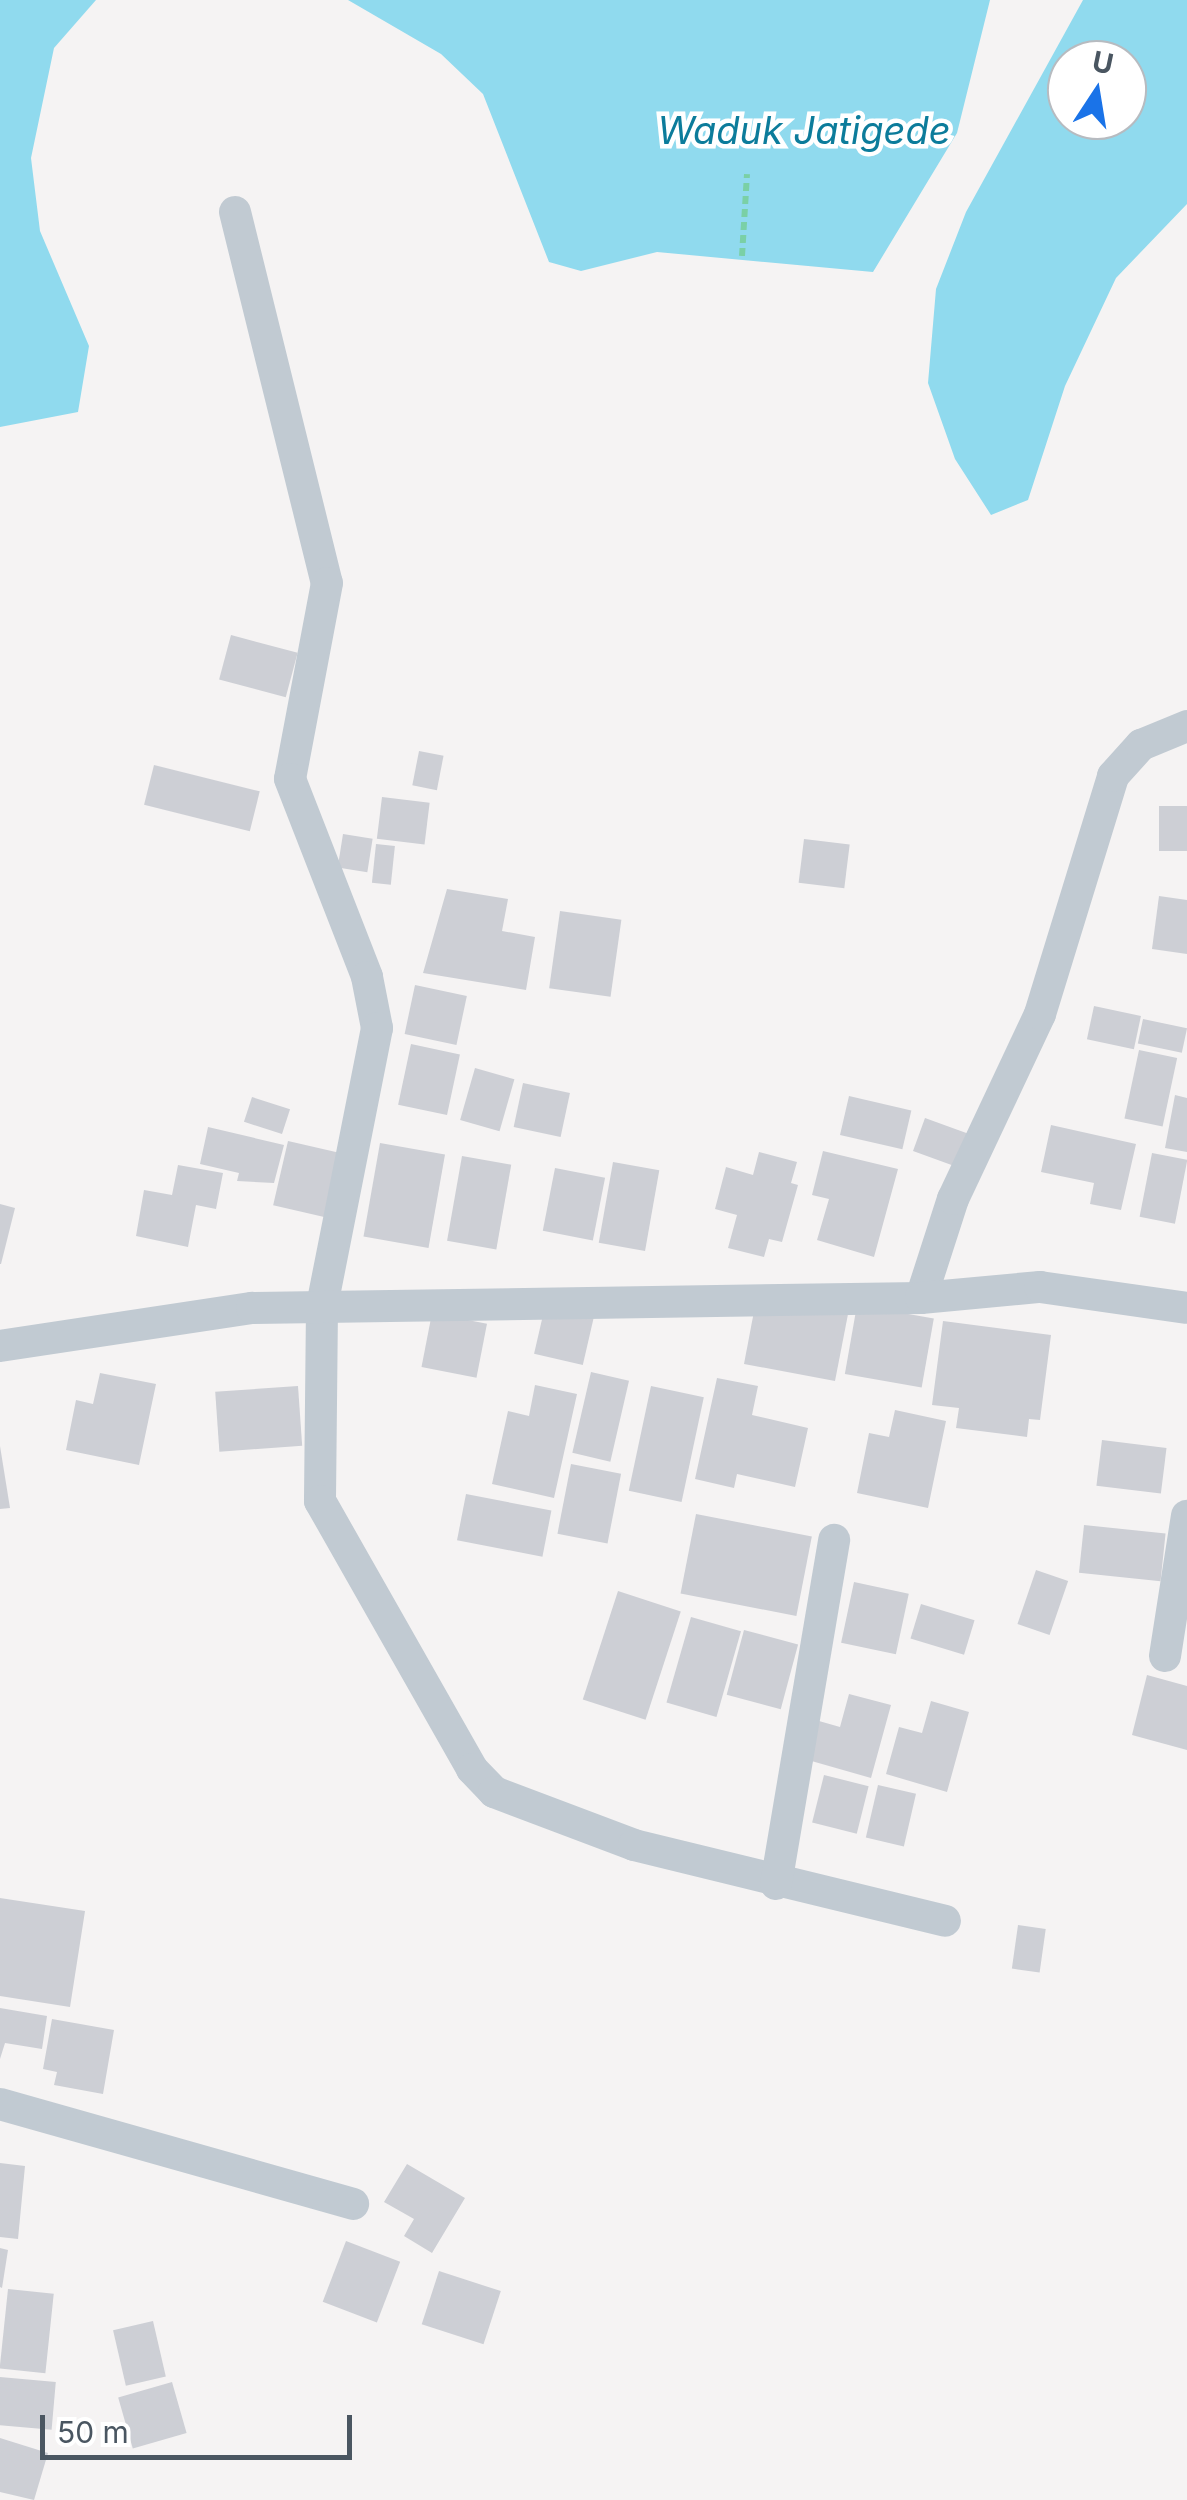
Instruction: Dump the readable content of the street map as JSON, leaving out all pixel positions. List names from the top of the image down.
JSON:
{
  "water": ["Waduk Jatigede"],
  "scale_bar": "50 m",
  "north": "top"
}
